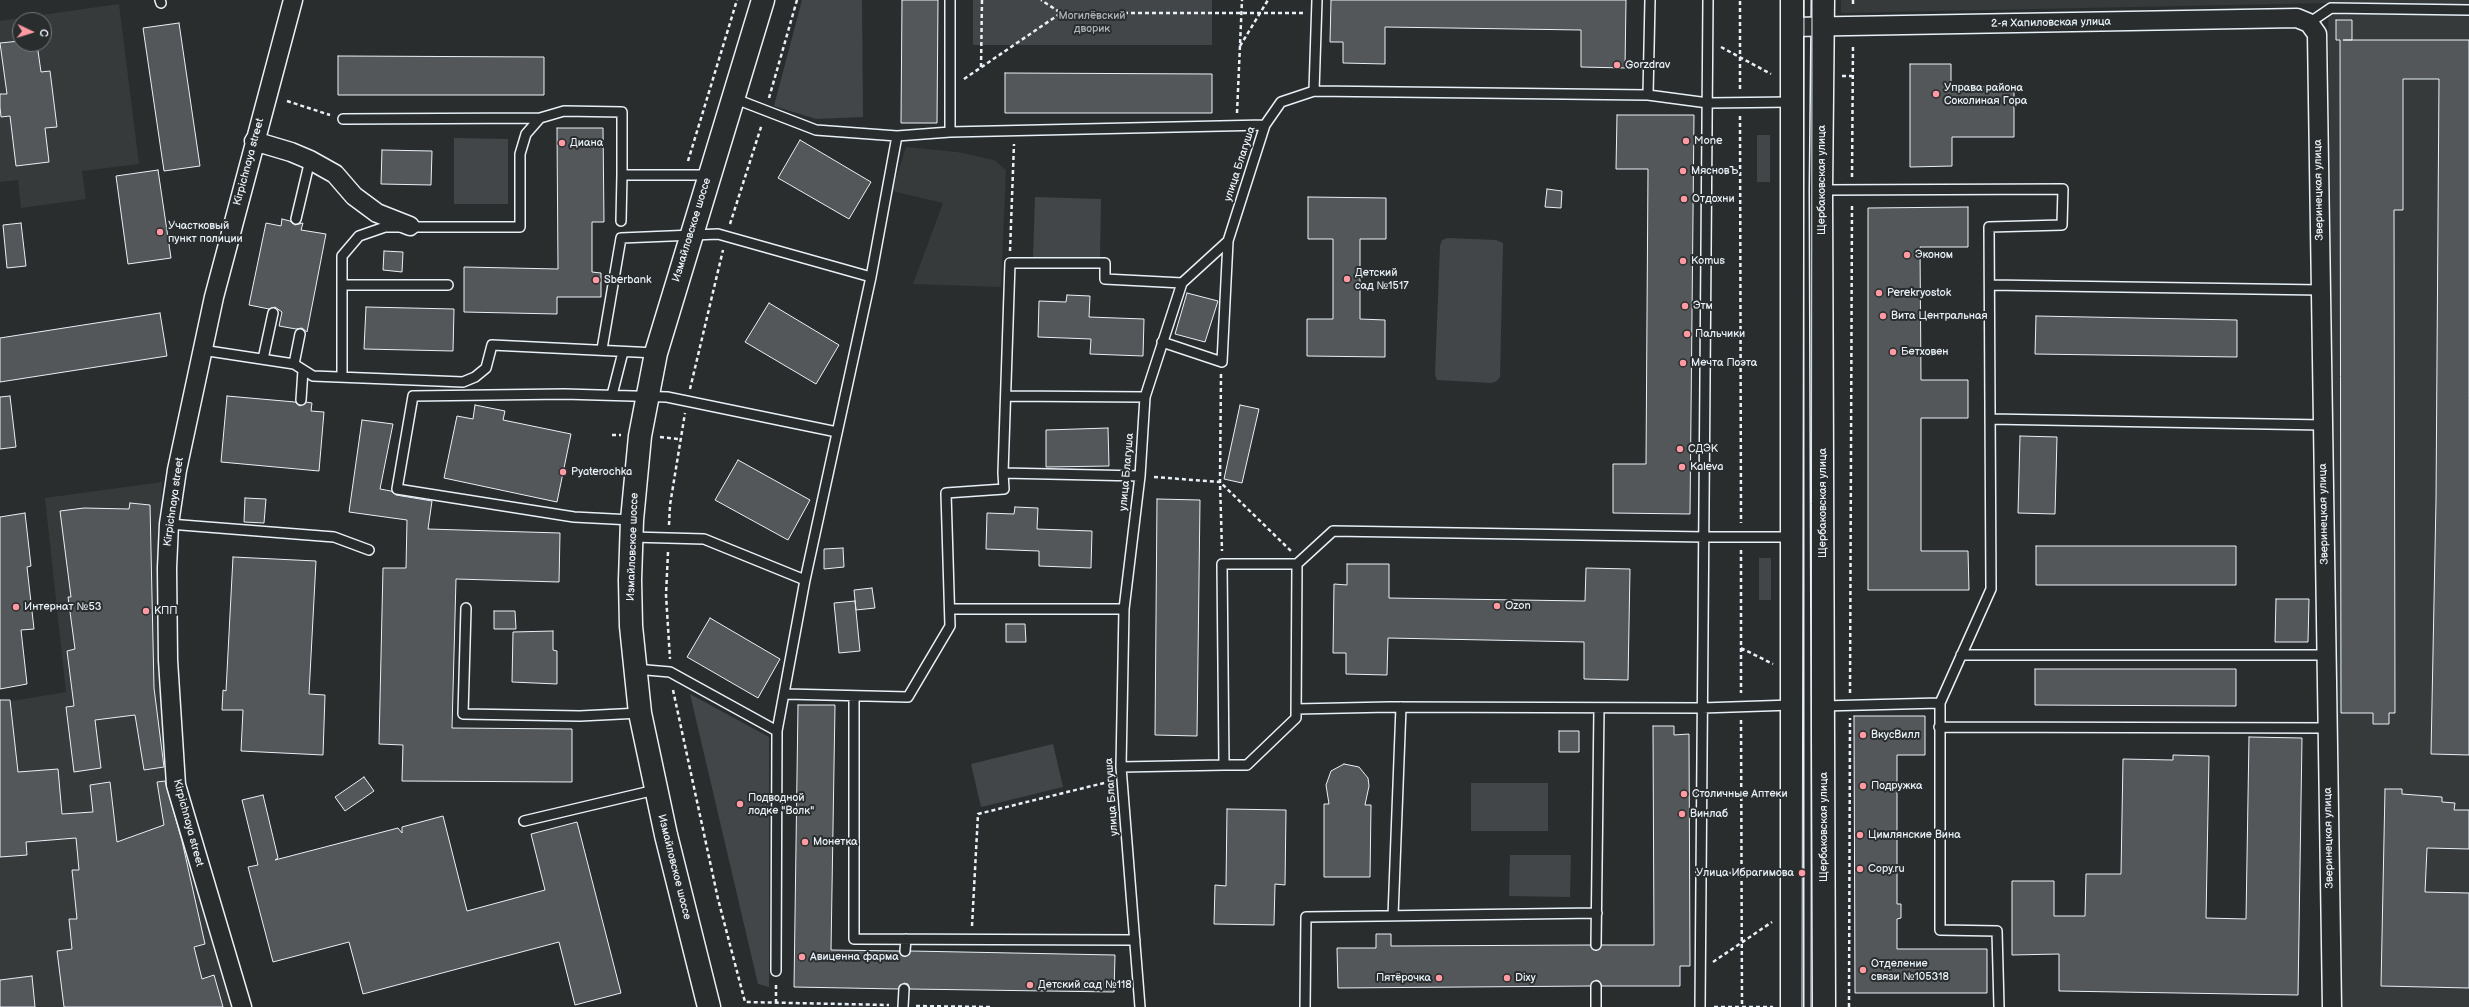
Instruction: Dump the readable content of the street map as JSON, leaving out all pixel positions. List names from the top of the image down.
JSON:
{
  "streets": {
    "main road": ["Щербаковская улица", "Измайловское шоссе"],
    "street": ["2-я Хапиловская улица", "Kirpichnaya street", "Зверинецкая улица"],
    "lane": ["улица Благуша"]
  },
  "crossings": [
    ["2-я Хапиловская улица", "Щербаковская улица"],
    ["2-я Хапиловская улица", "Зверинецкая улица"]
  ],
  "parks": ["Могилёвский дворик"],
  "places": [
    "Gorzdrav",
    "Управа района Соколиная Гора",
    "Mone",
    "Диана",
    "МясновЪ",
    "Отдохни",
    "Участковый пункт полиции",
    "Эконом",
    "Komus",
    "Детский сад №1517",
    "Sberbank",
    "Perekryostok",
    "Этм",
    "Вита Центральная",
    "Пальчики",
    "Бетховен",
    "Мечта Поэта",
    "СДЭК",
    "Kaleva",
    "Pyaterochka",
    "Ozon",
    "Интернат №53",
    "КПП",
    "ВкусВилл",
    "Подружка",
    "Столичные Аптеки",
    "Подводной лодке \"Волк\"",
    "Винлаб",
    "Цимлянские Вина",
    "Монетка",
    "Copy.ru",
    "Улица Ибрагимова",
    "Авиценна фарма",
    "Отделение связи №105318",
    "Пятёрочка",
    "Dixy",
    "Детский сад №118"
  ],
  "north": "right"
}
